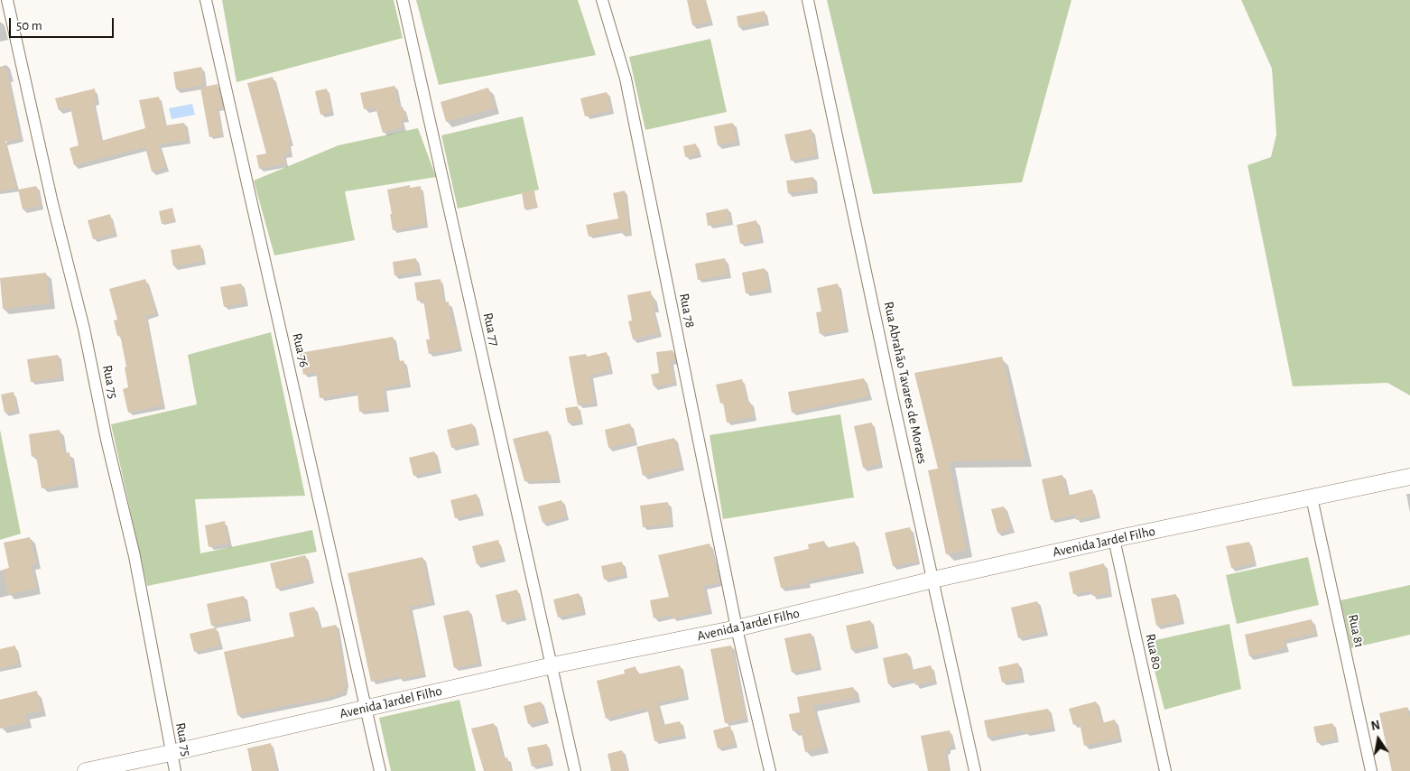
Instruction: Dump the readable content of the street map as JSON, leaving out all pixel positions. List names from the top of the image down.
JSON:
{
  "streets": {
    "main road": ["Avenida Jardel Filho"],
    "street": [
      "Rua 78",
      "Rua 77",
      "Rua 76",
      "Rua 75",
      "Rua Abrahão Tavares de Moraes",
      "Rua 81",
      "Rua 80"
    ]
  },
  "crossings": [
    ["Rua 78", "Avenida Jardel Filho"],
    ["Rua 77", "Avenida Jardel Filho"],
    ["Rua 76", "Avenida Jardel Filho"],
    ["Rua 75", "Avenida Jardel Filho"],
    ["Rua Abrahão Tavares de Moraes", "Avenida Jardel Filho"],
    ["Avenida Jardel Filho", "Rua 81"],
    ["Avenida Jardel Filho", "Rua 80"]
  ],
  "scale_bar": "50 m",
  "north": "top"
}
